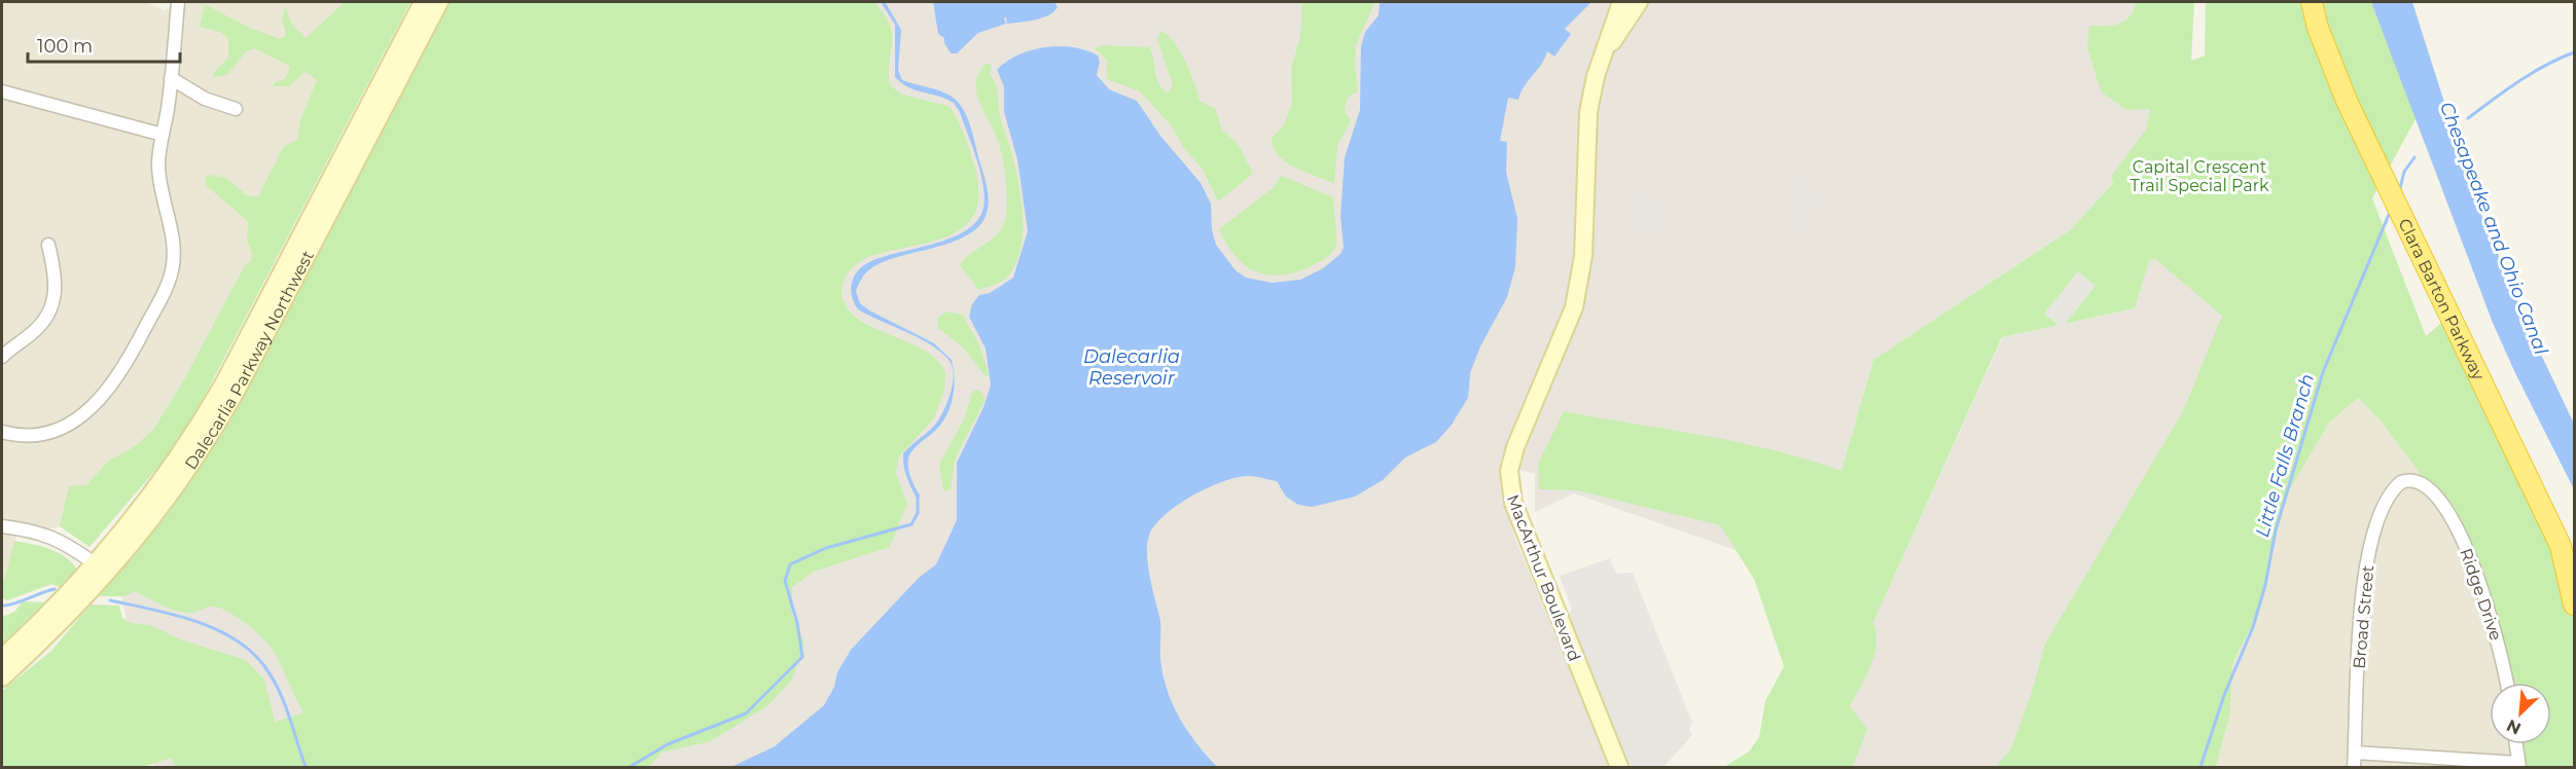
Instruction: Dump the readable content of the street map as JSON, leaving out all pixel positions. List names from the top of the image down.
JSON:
{
  "streets": {
    "highway": ["Clara Barton Parkway"],
    "main road": ["Dalecarlia Parkway Northwest", "MacArthur Boulevard"],
    "street": ["Ridge Drive", "Broad Street"]
  },
  "crossings": [
    ["Ridge Drive", "Broad Street"]
  ],
  "water": ["Chesapeake and Ohio Canal", "Dalecarlia Reservoir", "Little Falls Branch"],
  "parks": ["Capital Crescent Trail Special Park"],
  "scale_bar": "100 m",
  "north": "bottom left"
}
